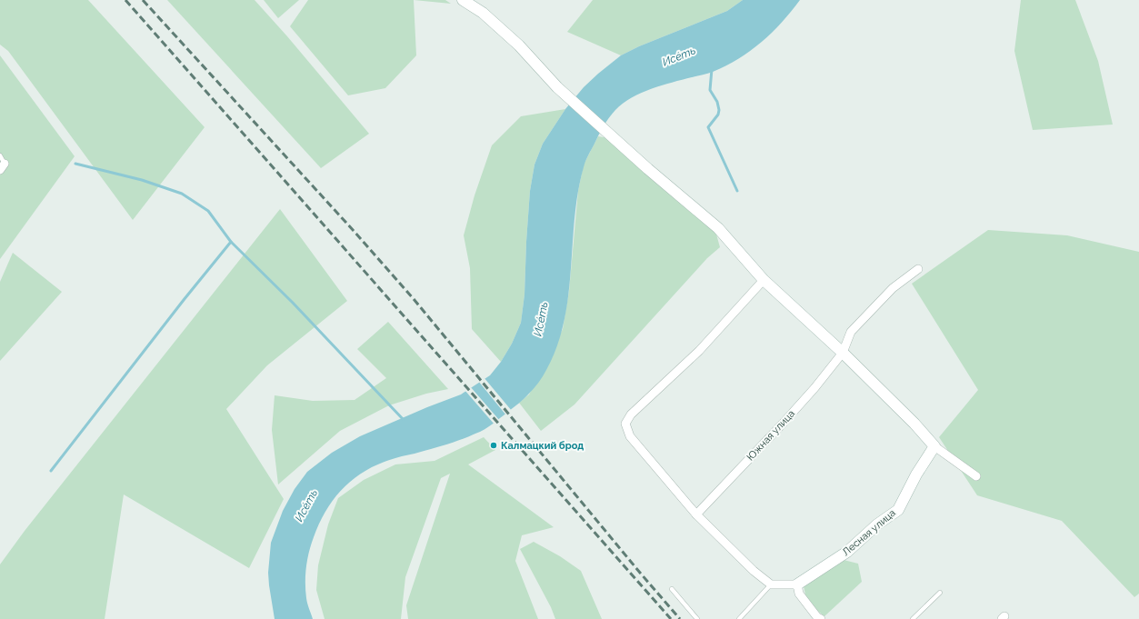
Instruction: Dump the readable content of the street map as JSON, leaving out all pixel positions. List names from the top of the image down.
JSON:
{
  "streets": {
    "street": ["Южная улица", "Лесная улица"]
  },
  "water": ["Исе́ть"],
  "places": ["Калмацкий брод"]
}
